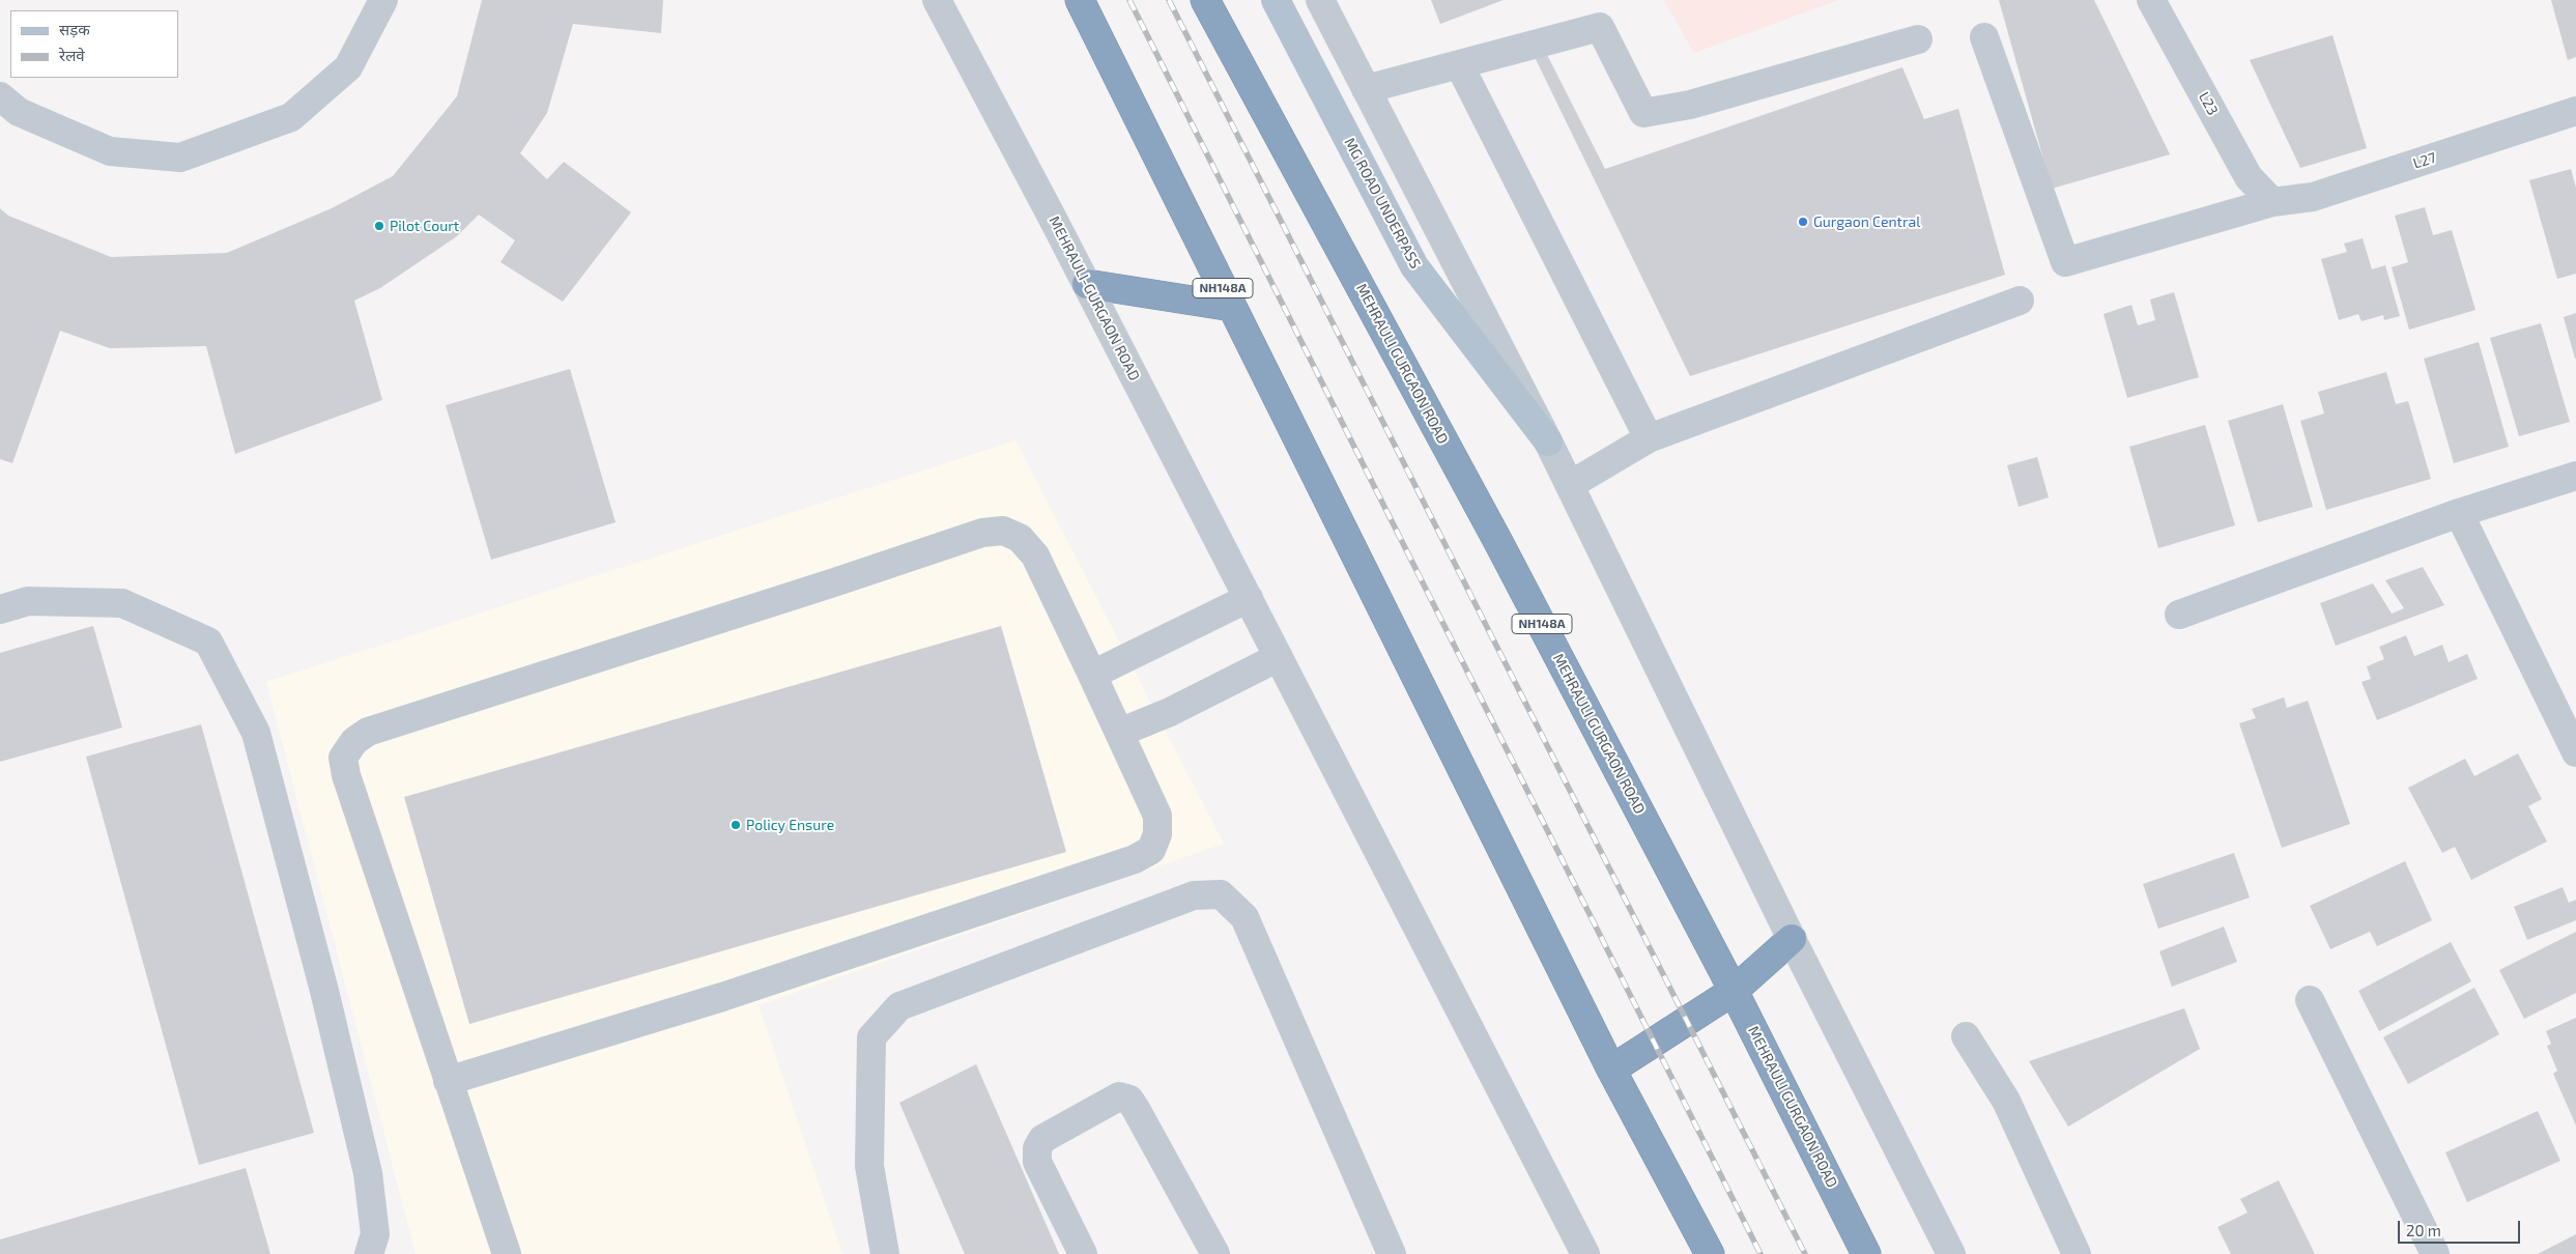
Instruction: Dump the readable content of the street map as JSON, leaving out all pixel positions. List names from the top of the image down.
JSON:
{
  "streets": {
    "highway": ["NH148A", "MEHRAULI GURGAON ROAD"],
    "main road": ["MG ROAD UNDERPASS"],
    "street": ["L23", "L27", "MEHRAULI-GURGAON ROAD"]
  },
  "crossings": [
    ["L23", "L27"]
  ],
  "places": ["Gurgaon Central", "Pilot Court", "Policy Ensure"],
  "legend": ["सड़क", "रेलवे"],
  "scale_bar": "20 m"
}
